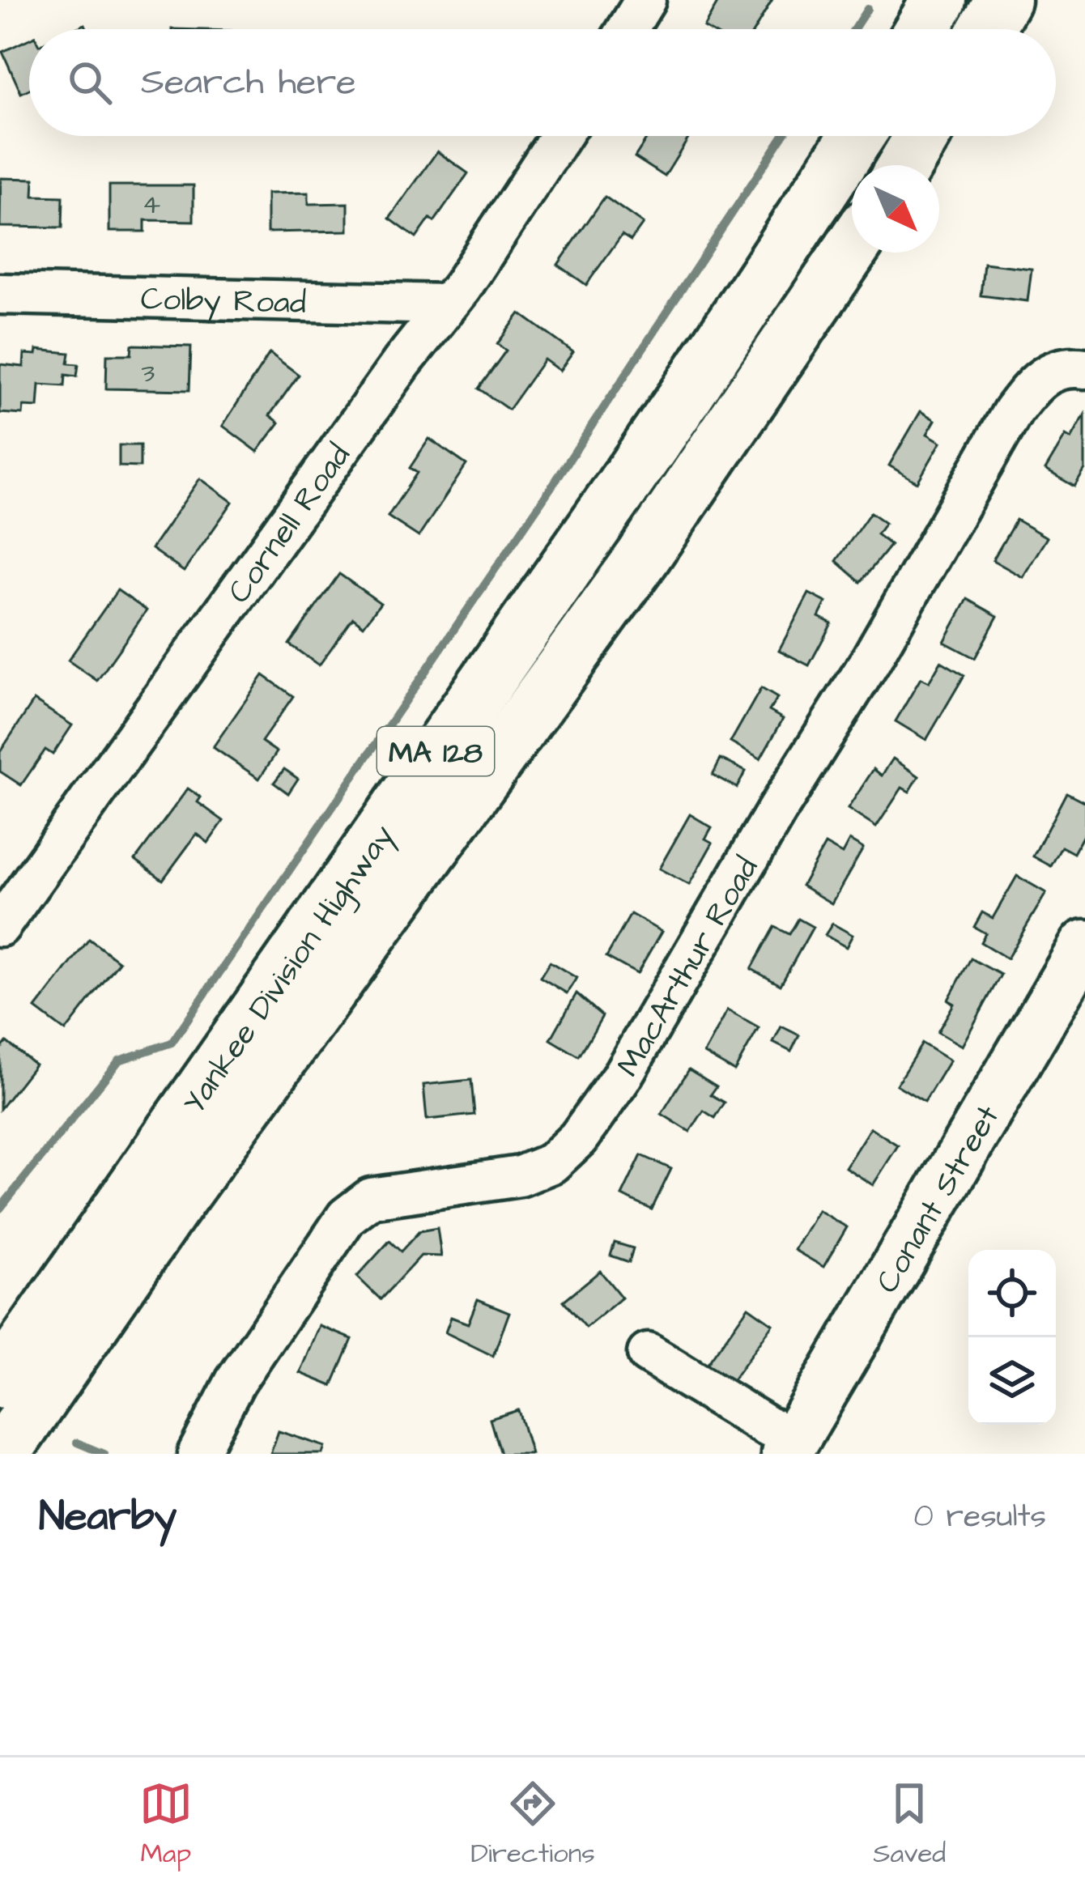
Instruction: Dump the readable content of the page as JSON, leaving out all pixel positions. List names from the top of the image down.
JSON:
{
  "streets": {
    "highway": ["MA 128", "Yankee Division Highway"],
    "main road": ["Conant Street"],
    "street": ["Colby Road", "Cornell Road", "MacArthur Road"]
  },
  "crossings": [
    ["Colby Road", "Cornell Road"]
  ],
  "house_numbers": ["4", "3"],
  "north": "bottom right",
  "page": {
    "search": "Search here",
    "heading": ["Nearby", "0 results"],
    "nav": ["Map", "Directions", "Saved"]
  }
}
